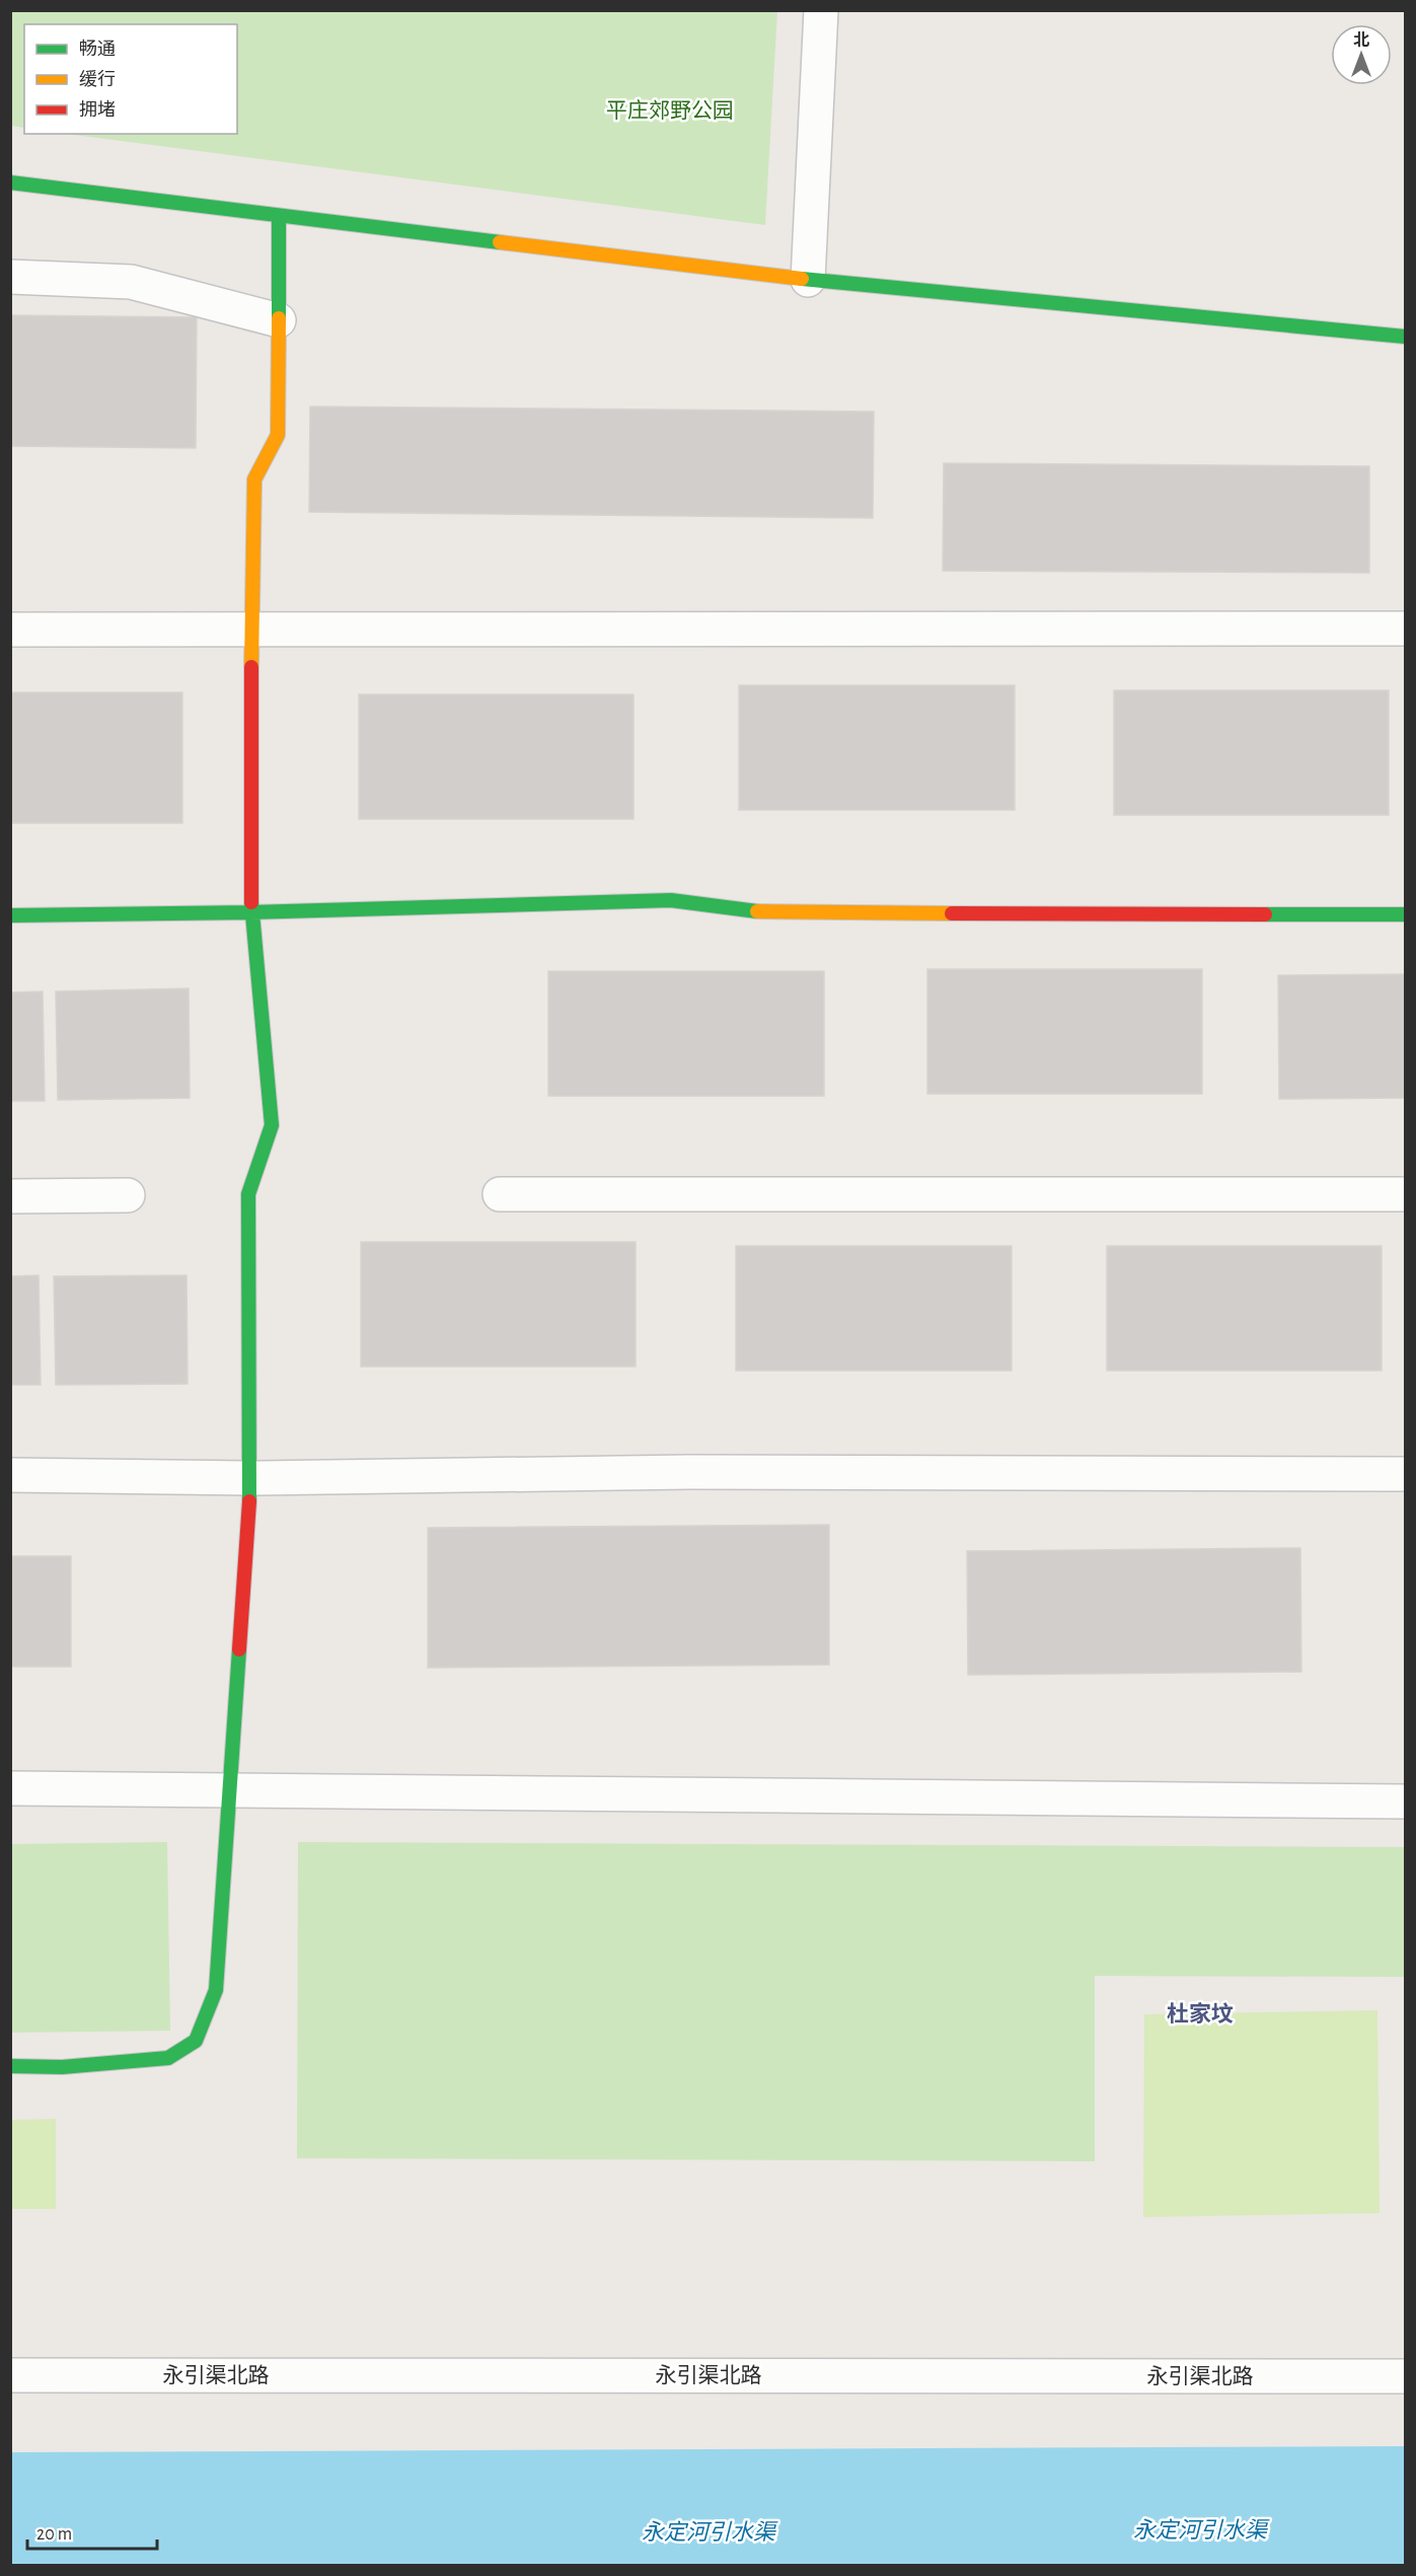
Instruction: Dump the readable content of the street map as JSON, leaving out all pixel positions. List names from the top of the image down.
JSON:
{
  "streets": {
    "street": ["永引渠北路"]
  },
  "districts": ["杜家坟"],
  "water": ["永定河引水渠"],
  "parks": ["平庄郊野公园"],
  "legend": ["畅通", "缓行", "拥堵"],
  "scale_bar": "20 m",
  "north": "top"
}
